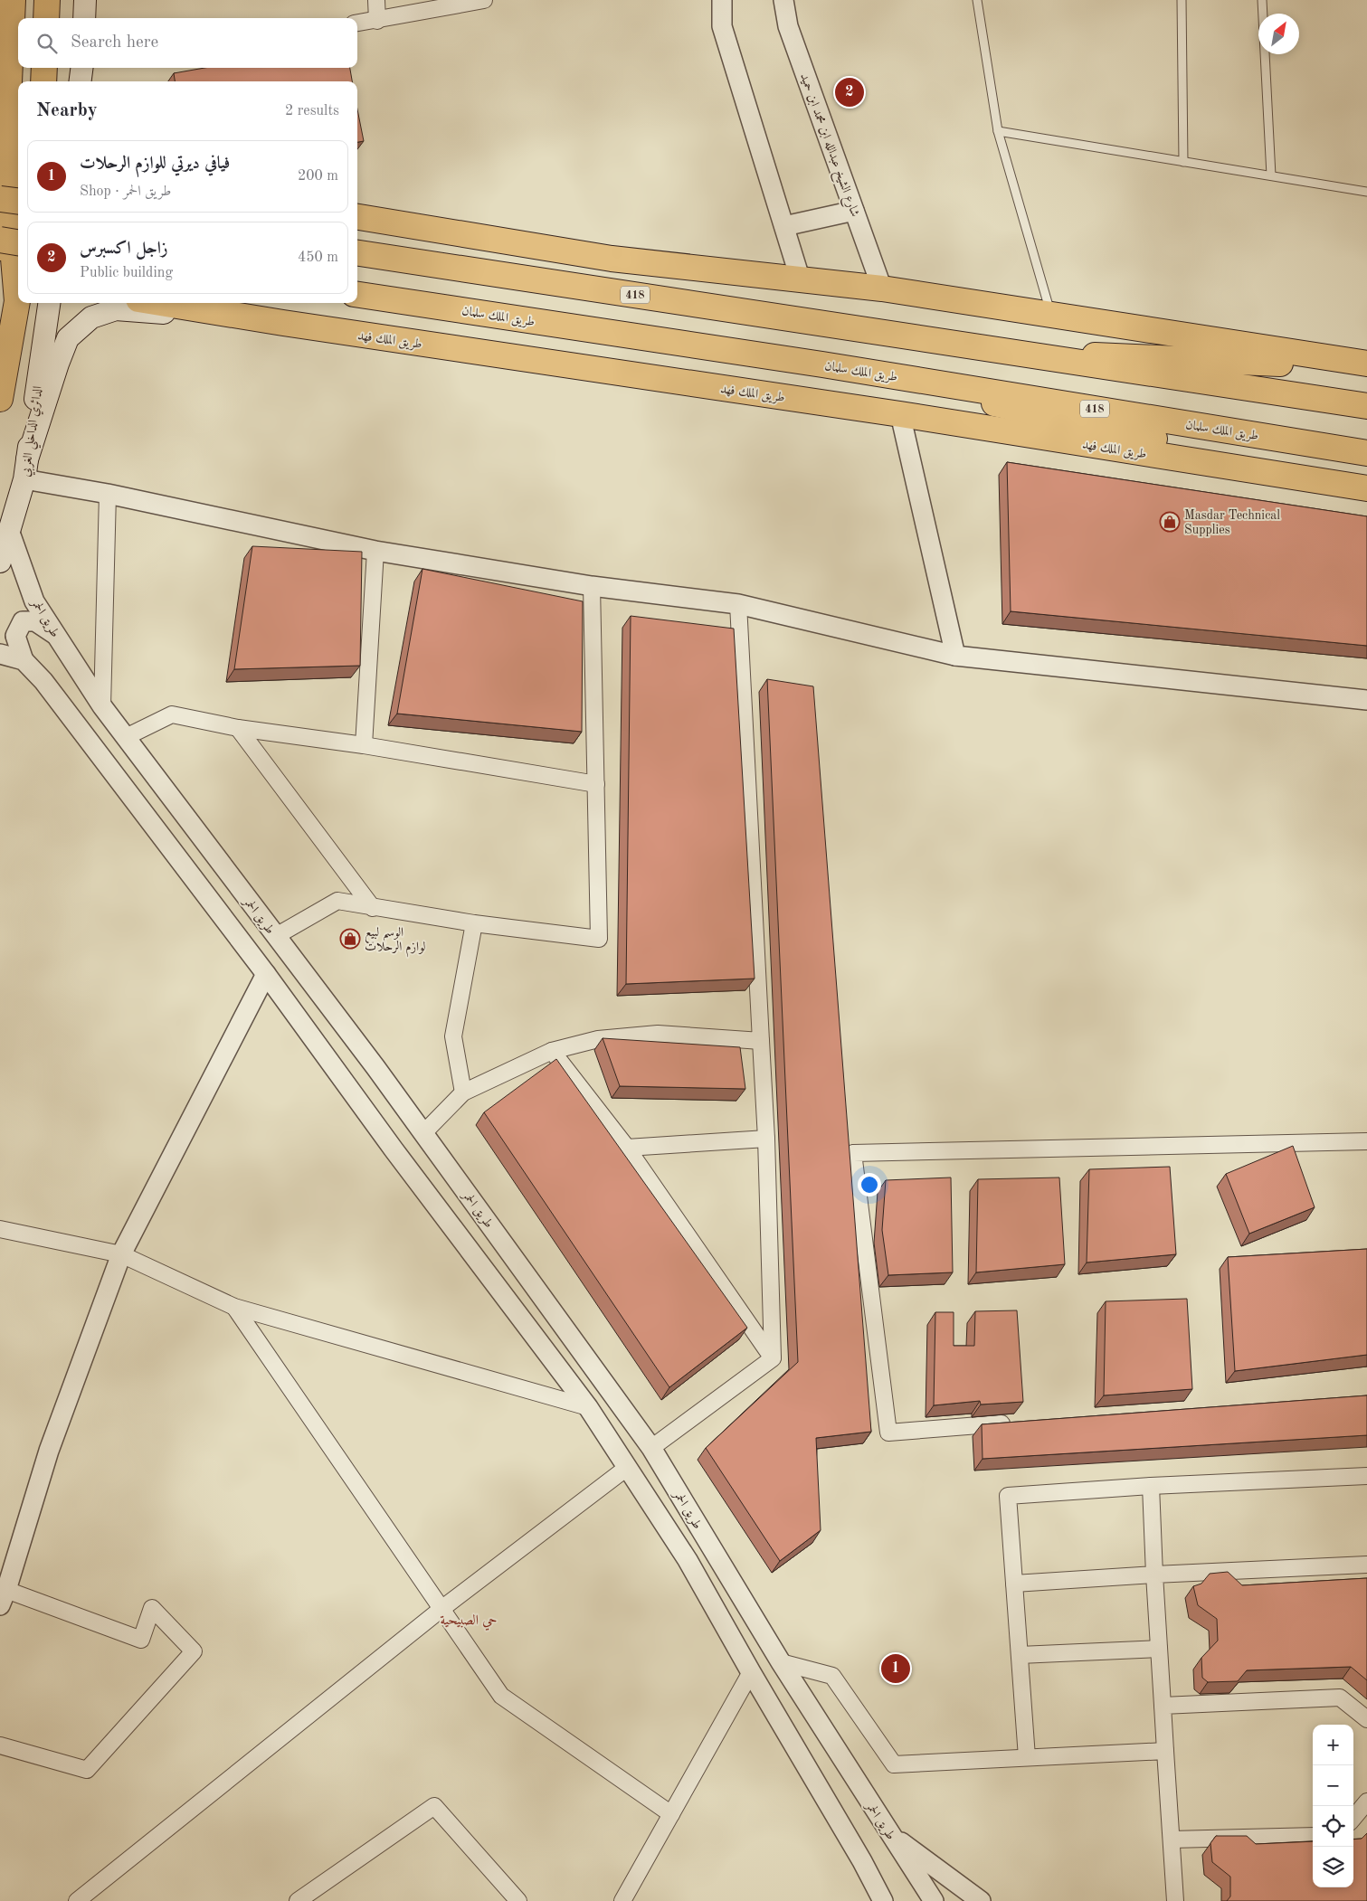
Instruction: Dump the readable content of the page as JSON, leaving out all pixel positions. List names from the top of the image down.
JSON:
{
  "streets": {
    "main road": [
      "418",
      "طريق الملك سلمان",
      "طريق الملك فهد",
      "الدائري الداخلي الغربي"
    ],
    "street": ["شارع الشيخ عبدالله ابن محمد ابن حميد", "طريق الحمر"]
  },
  "crossings": [
    ["الدائري الداخلي الغربي", "طريق الحمر"]
  ],
  "districts": ["حي الصبيحية"],
  "places": {
    "shop": ["Masdar Technical Supplies", "الوسم لبيع لوازم الرحلات"]
  },
  "north": "top right",
  "page": {
    "search": "Search here",
    "pins": ["2", "1"],
    "heading": ["Nearby", "2 results"],
    "list": [
      {
        "mark": "1",
        "name": "فيافي ديرتي للوازم الرحلات",
        "note": "Shop · طريق الحمر",
        "value": "200 m"
      },
      {
        "mark": "2",
        "name": "زاجل اكسبرس",
        "note": "Public building",
        "value": "450 m"
      }
    ],
    "map_buttons": ["+", "−"]
  }
}
